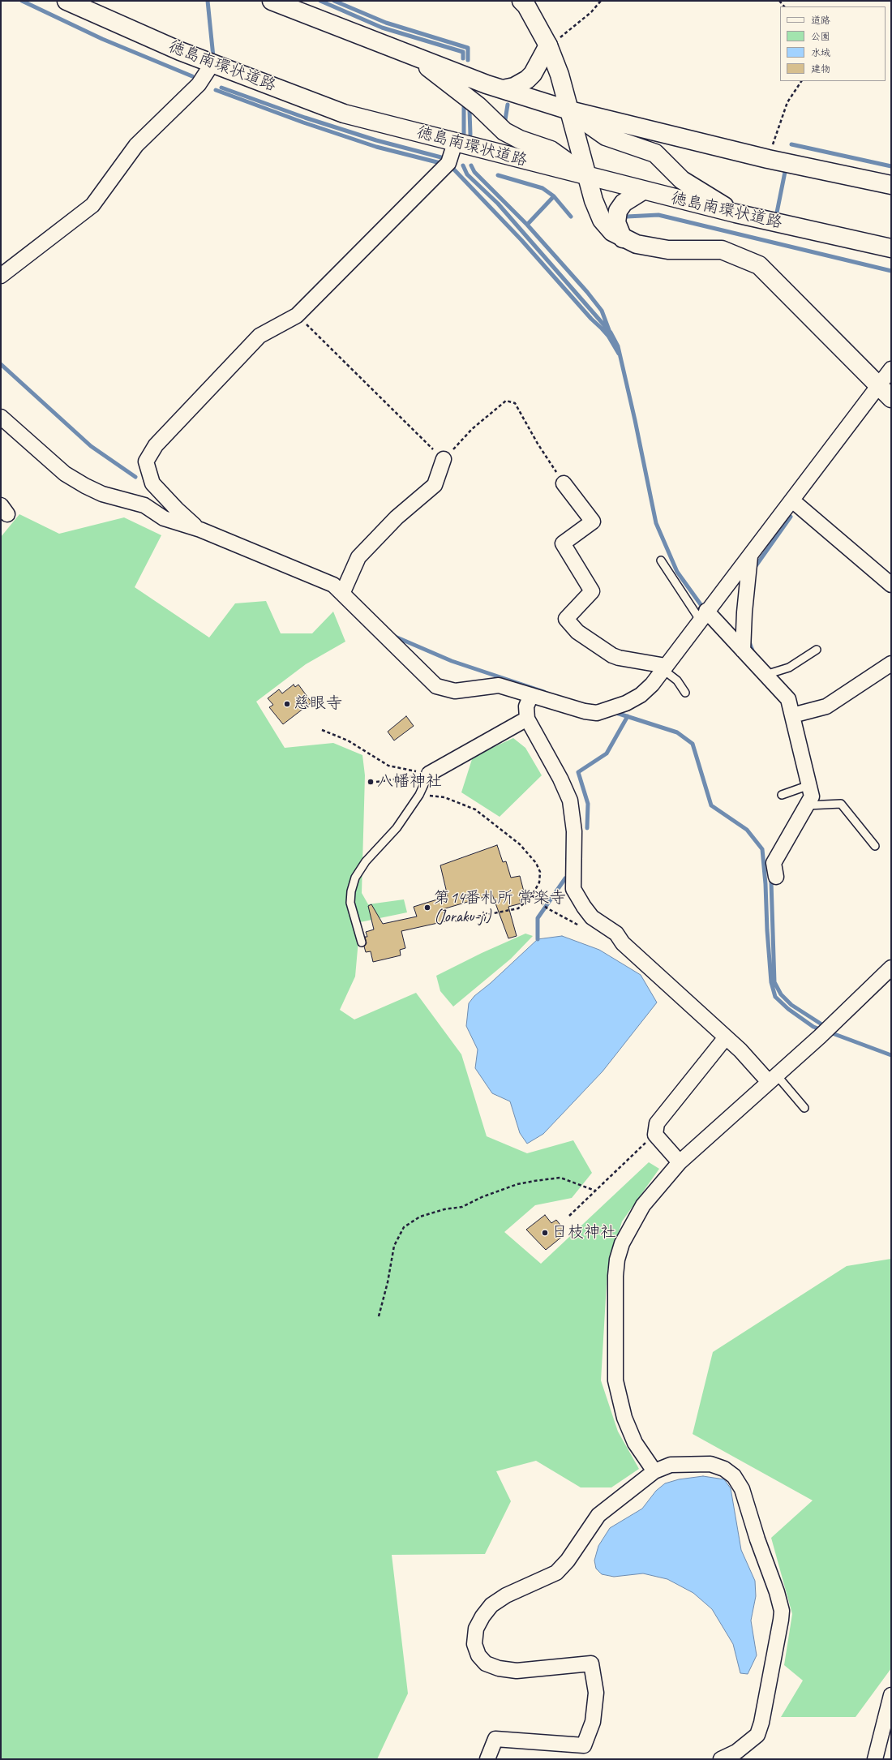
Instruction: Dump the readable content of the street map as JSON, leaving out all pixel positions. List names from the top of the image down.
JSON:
{
  "streets": {
    "main road": ["徳島南環状道路"]
  },
  "places": [
    "慈眼寺",
    "八幡神社",
    "第14番札所 常楽寺 (Joraku-ji)",
    "日枝神社"
  ],
  "legend": [
    "道路",
    "公園",
    "水域",
    "建物"
  ]
}
